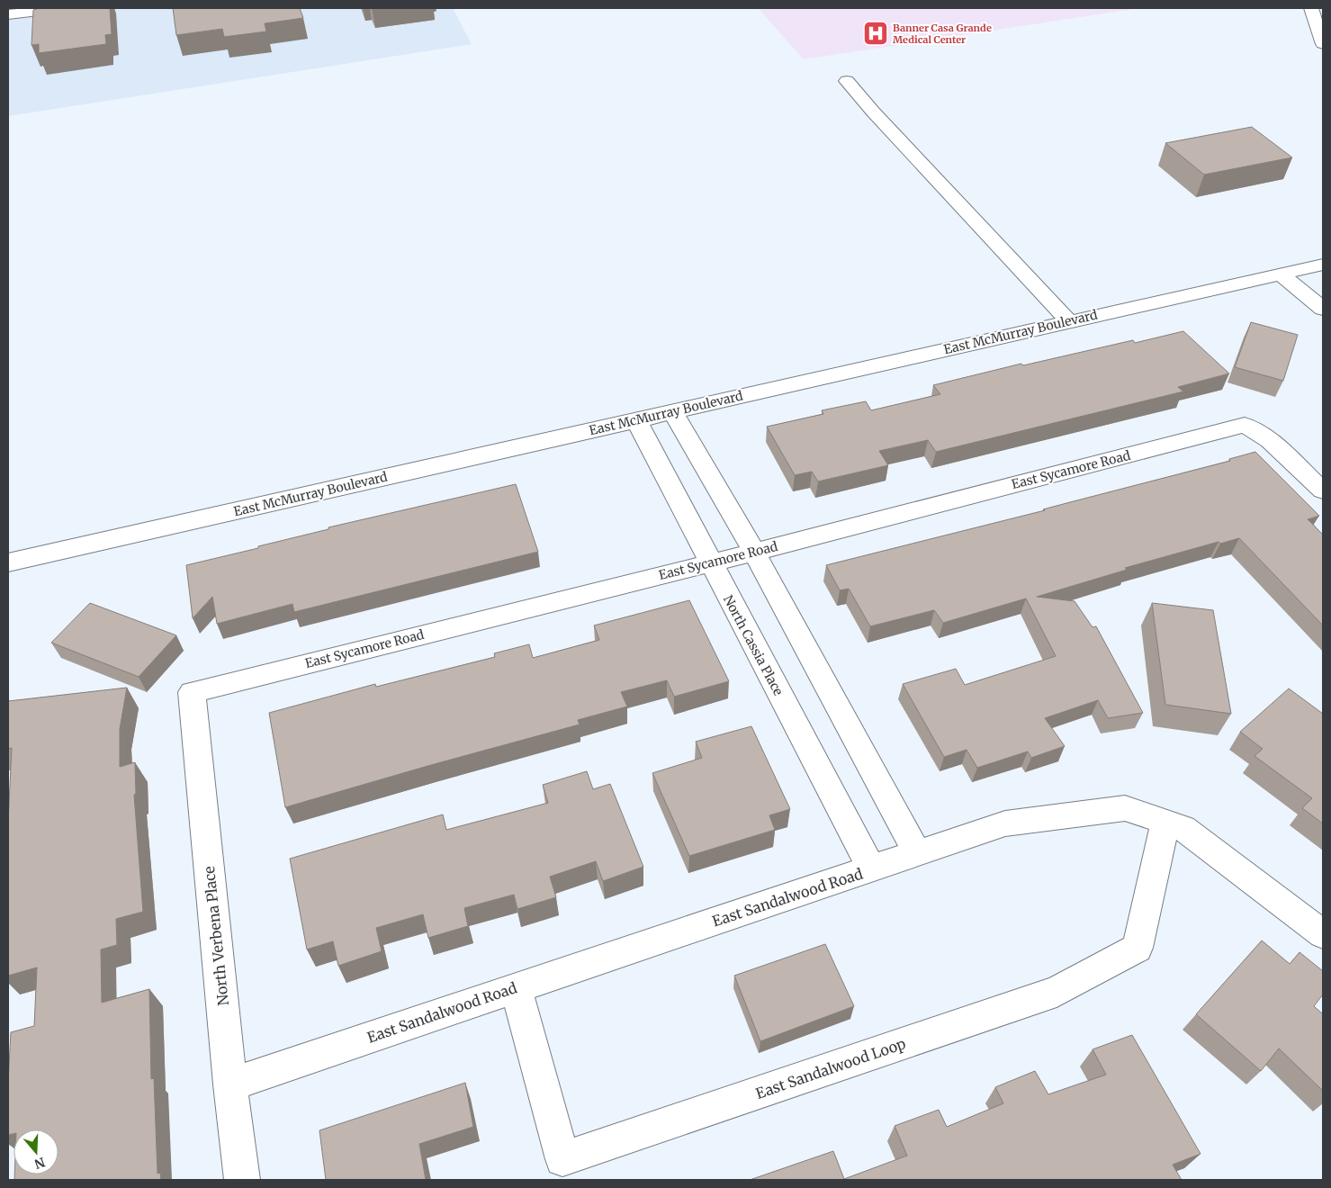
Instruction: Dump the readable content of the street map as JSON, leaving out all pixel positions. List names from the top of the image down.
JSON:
{
  "streets": {
    "street": [
      "East McMurray Boulevard",
      "East Sycamore Road",
      "North Cassia Place",
      "East Sandalwood Road",
      "North Verbena Place",
      "East Sandalwood Loop"
    ]
  },
  "crossings": [
    ["East McMurray Boulevard", "North Cassia Place"],
    ["East Sycamore Road", "North Cassia Place"],
    ["East Sycamore Road", "North Verbena Place"],
    ["North Cassia Place", "East Sandalwood Road"],
    ["East Sandalwood Road", "North Verbena Place"],
    ["East Sandalwood Road", "East Sandalwood Loop"]
  ],
  "places": {
    "hospital": ["Banner Casa Grande Medical Center"]
  },
  "north": "bottom"
}
